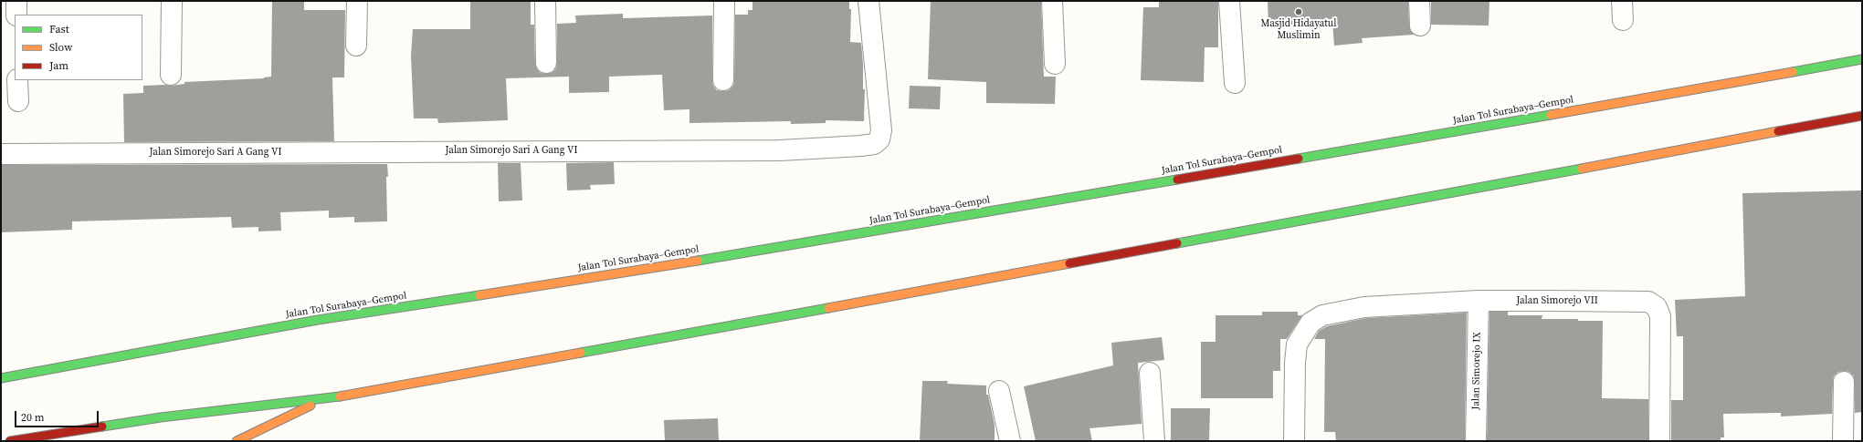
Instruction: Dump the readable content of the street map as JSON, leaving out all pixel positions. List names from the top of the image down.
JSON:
{
  "streets": {
    "highway": ["Jalan Tol Surabaya–Gempol"],
    "street": ["Jalan Simorejo Sari A Gang VI", "Jalan Simorejo VII", "Jalan Simorejo IX"]
  },
  "crossings": [
    ["Jalan Simorejo VII", "Jalan Simorejo IX"]
  ],
  "places": ["Masjid Hidayatul Muslimin"],
  "legend": ["Fast", "Slow", "Jam"],
  "scale_bar": "20 m"
}
